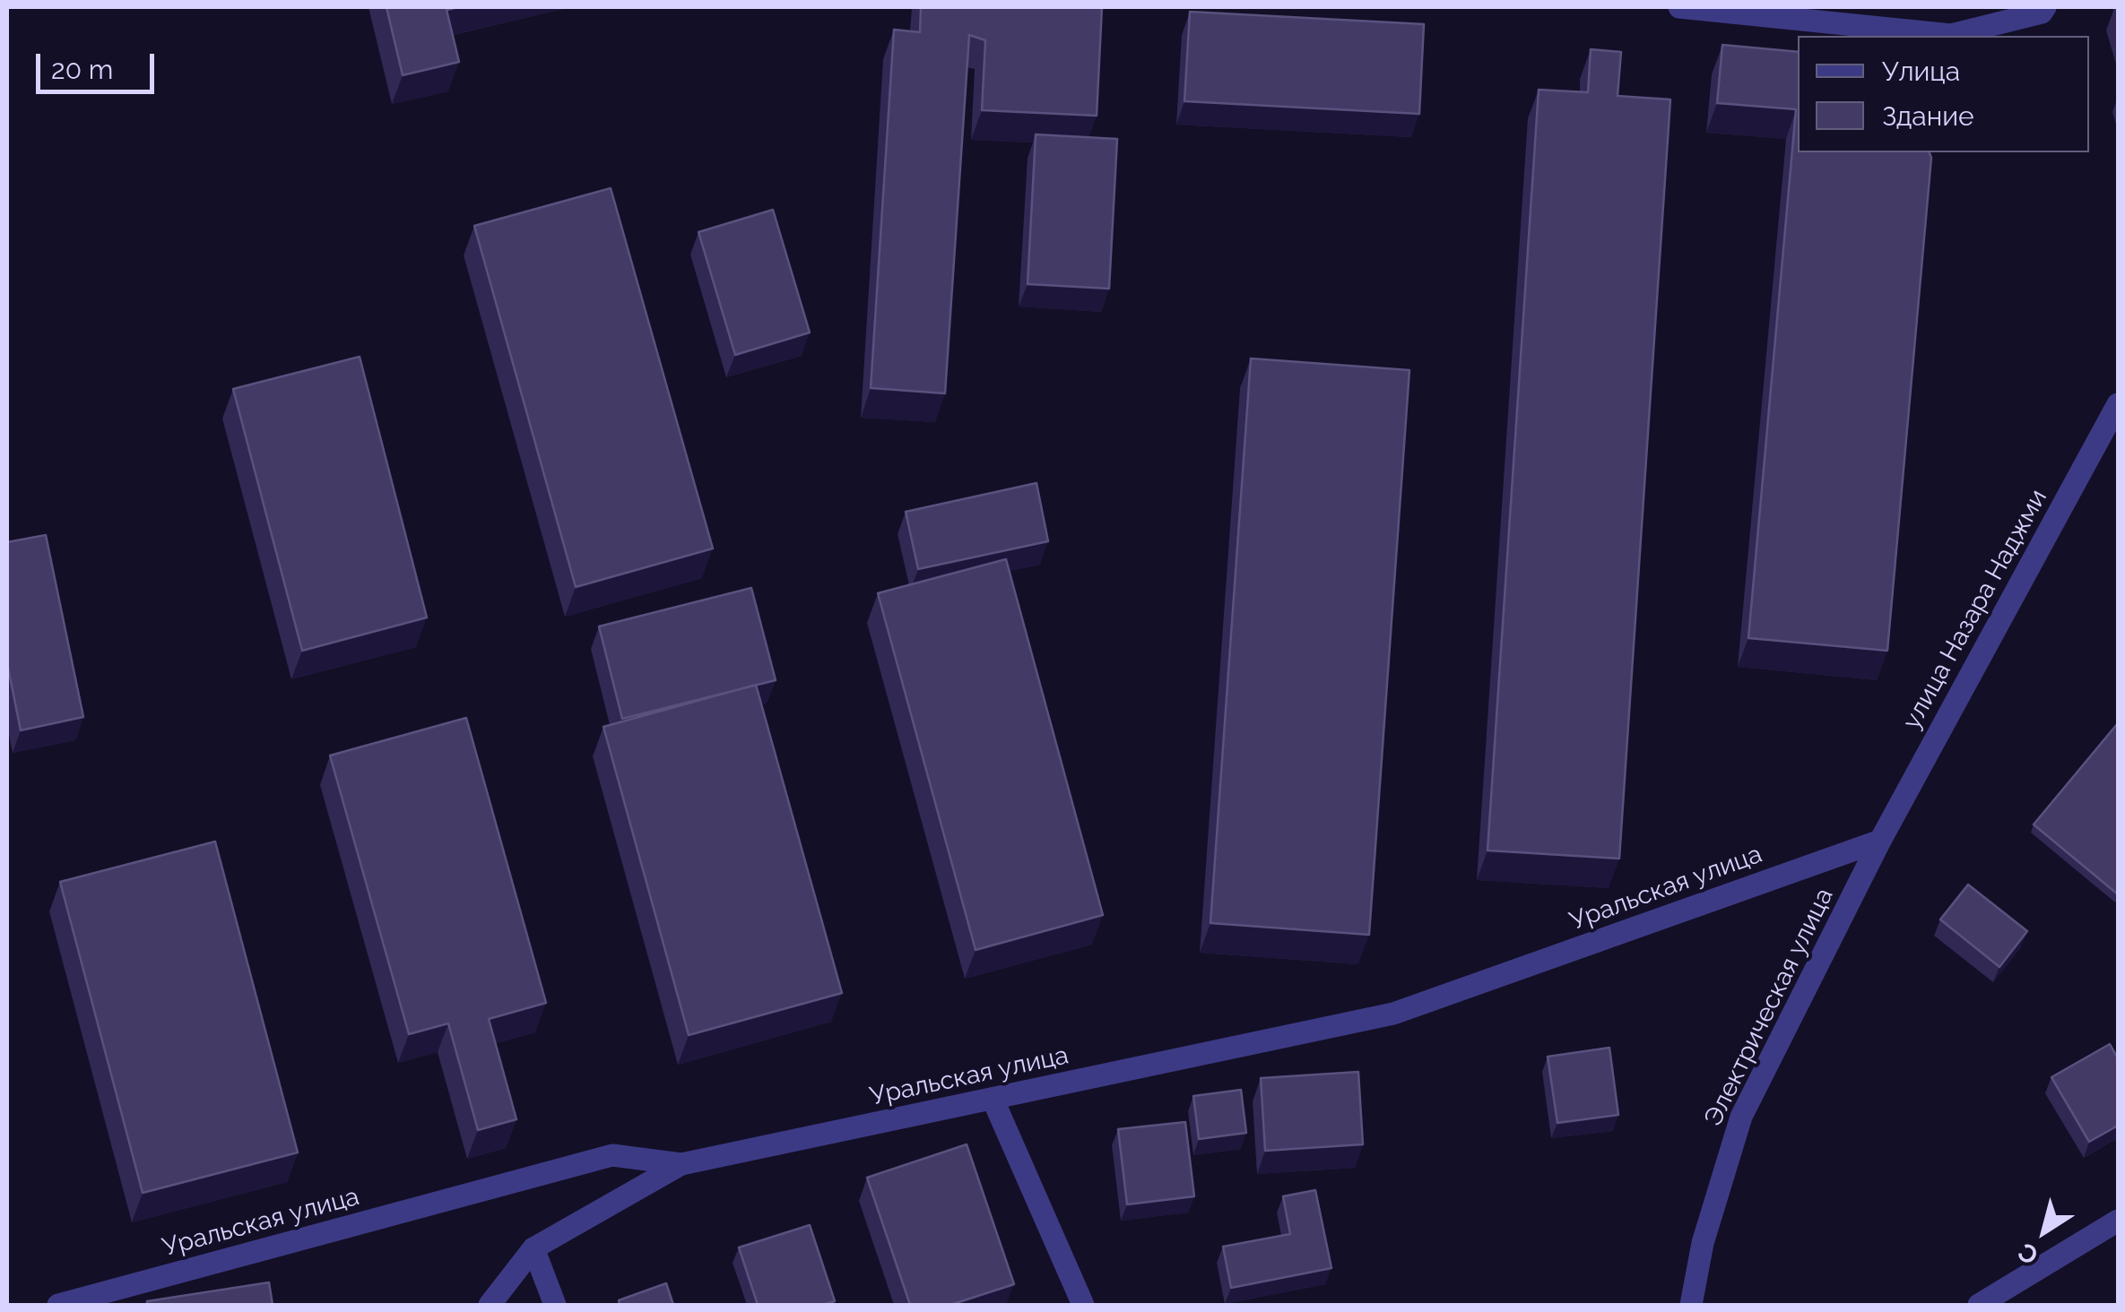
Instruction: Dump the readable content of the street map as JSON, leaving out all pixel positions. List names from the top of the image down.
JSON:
{
  "streets": {
    "street": ["улица Назара Наджми", "Уральская улица", "Электрическая улица"]
  },
  "crossings": [
    ["улица Назара Наджми", "Уральская улица"],
    ["улица Назара Наджми", "Электрическая улица"],
    ["Уральская улица", "Электрическая улица"]
  ],
  "legend": ["Улица", "Здание"],
  "scale_bar": "20 m",
  "north": "bottom left"
}
